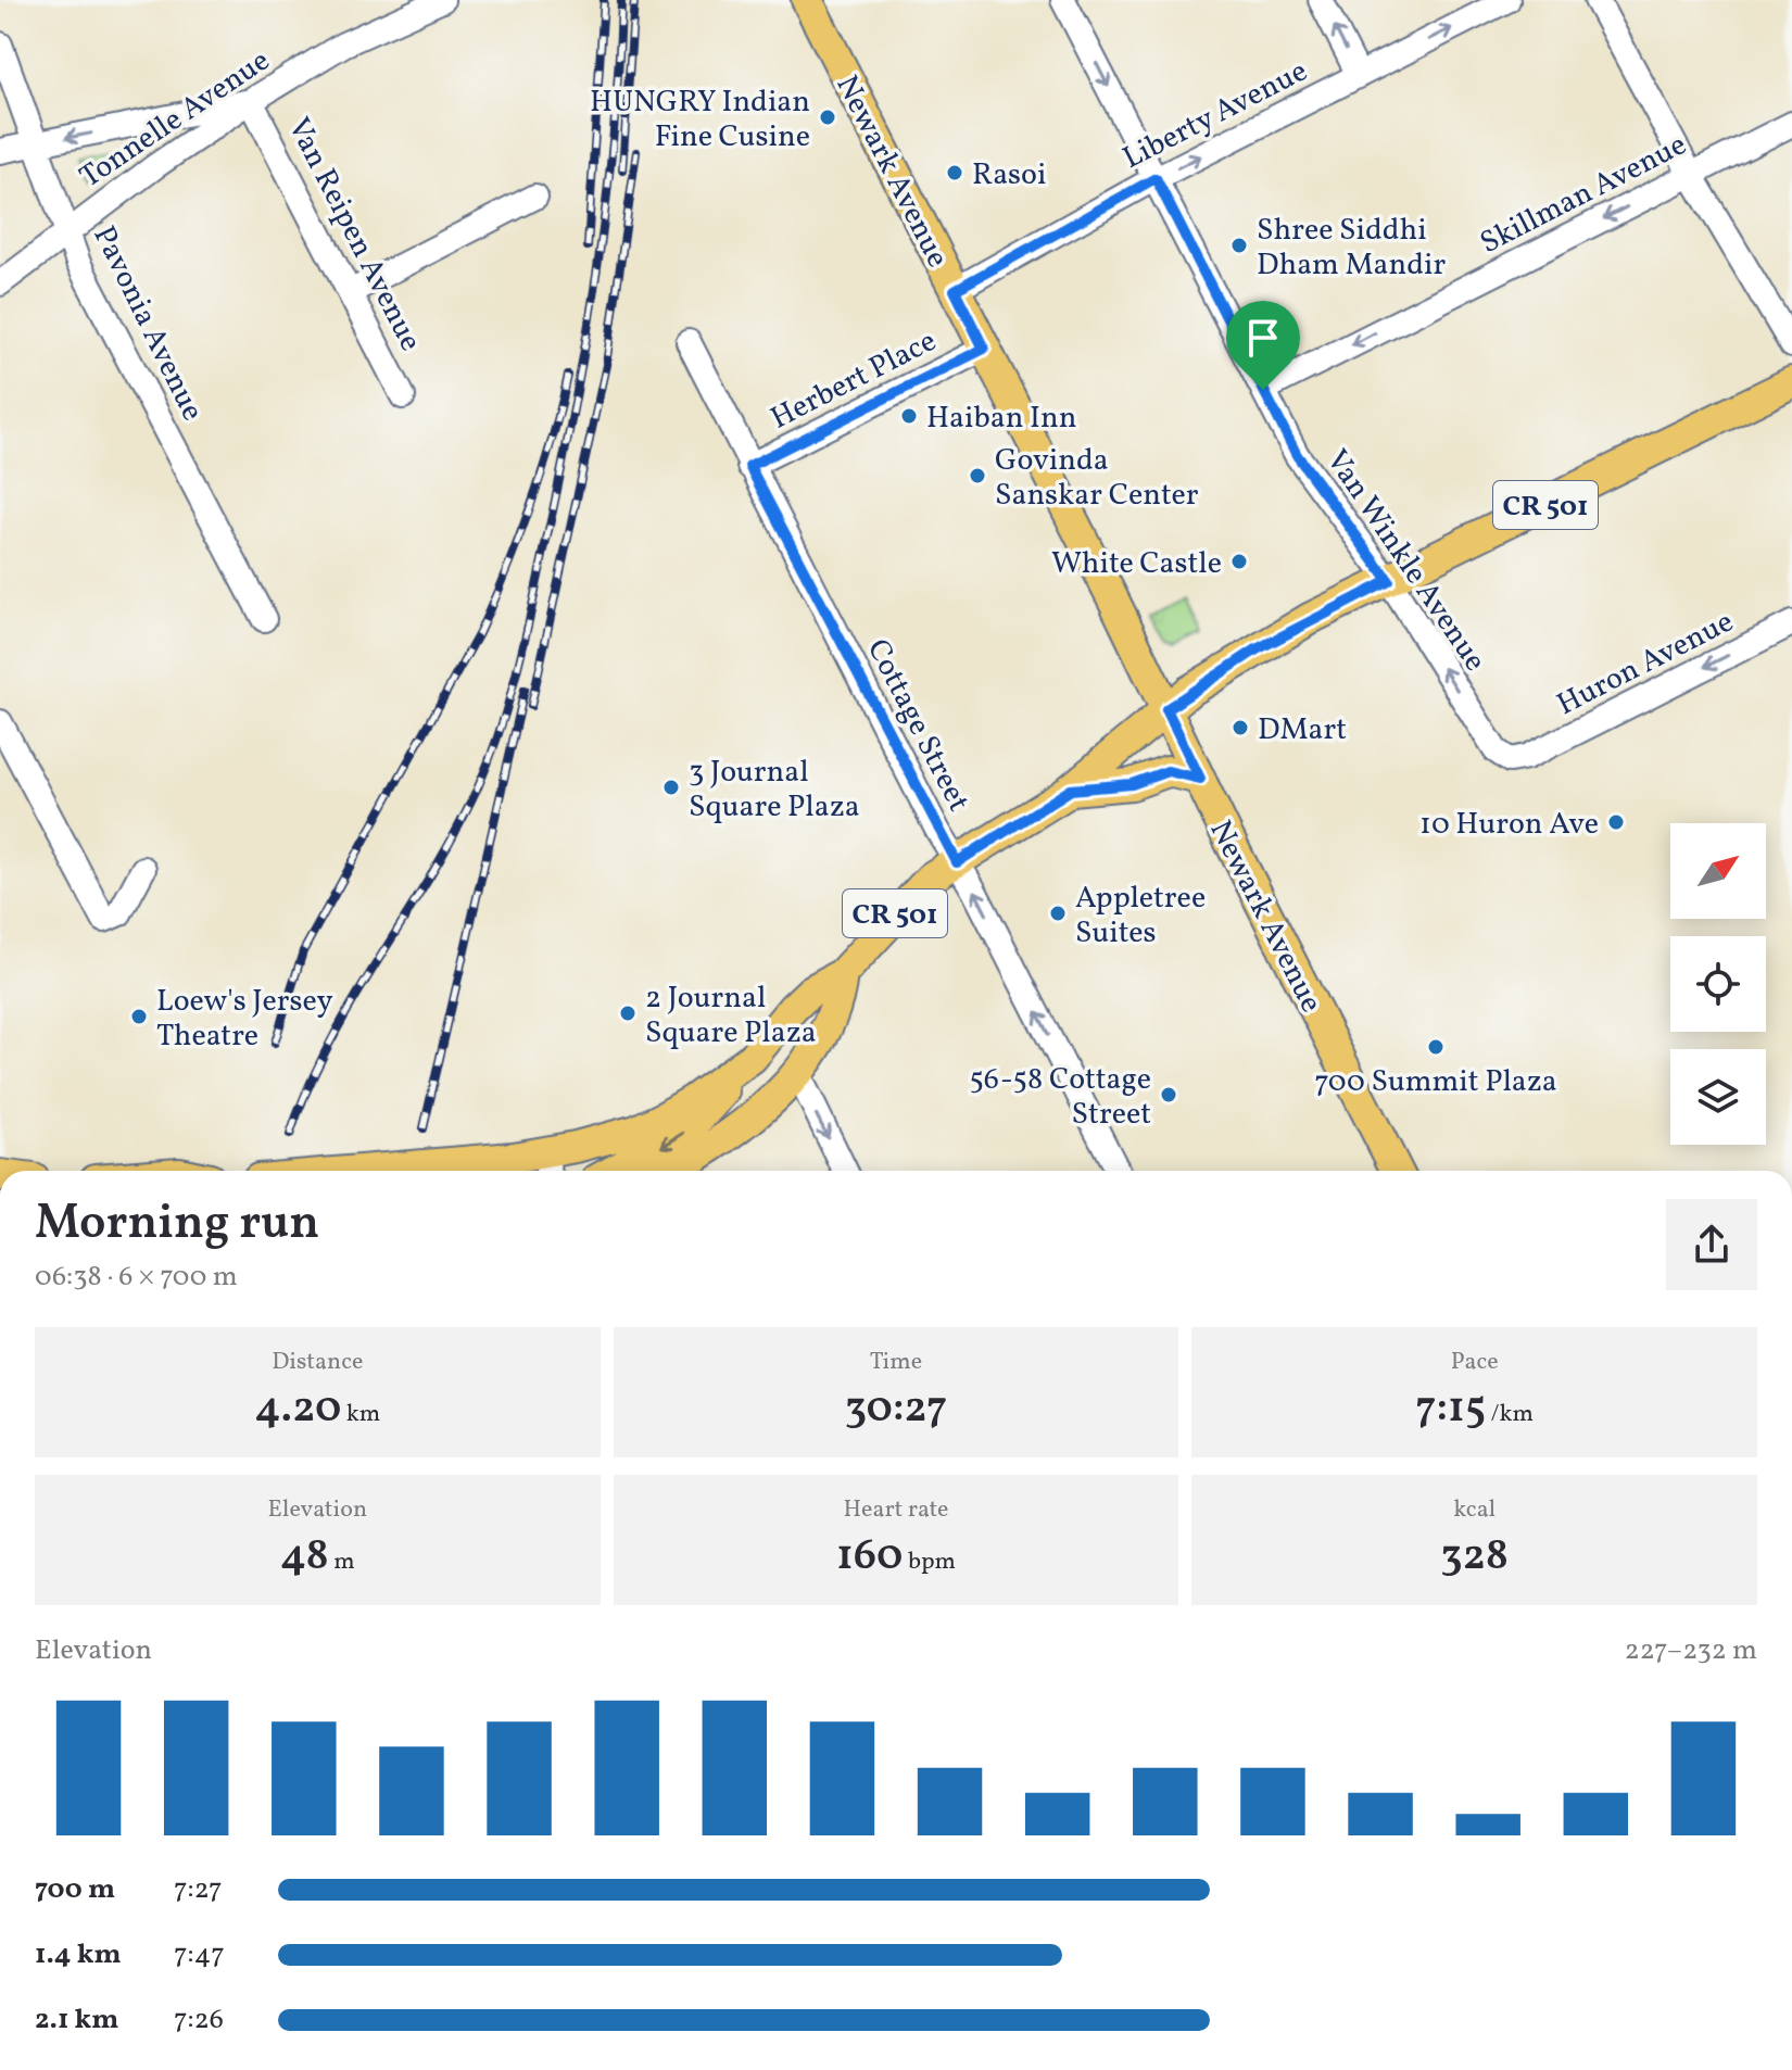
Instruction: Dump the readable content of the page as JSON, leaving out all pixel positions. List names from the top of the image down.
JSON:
{
  "streets": {
    "main road": ["Newark Avenue", "CR 501"],
    "street": [
      "Liberty Avenue",
      "Tonnelle Avenue",
      "Skillman Avenue",
      "Van Reipen Avenue",
      "Pavonia Avenue",
      "Herbert Place",
      "Van Winkle Avenue",
      "Huron Avenue",
      "Cottage Street"
    ]
  },
  "crossings": [
    ["Liberty Avenue", "Newark Avenue"],
    ["Liberty Avenue", "Van Winkle Avenue"],
    ["Tonnelle Avenue", "Van Reipen Avenue"],
    ["Tonnelle Avenue", "Pavonia Avenue"],
    ["Newark Avenue", "Herbert Place"],
    ["Newark Avenue", "CR 501"],
    ["Skillman Avenue", "Van Winkle Avenue"],
    ["Herbert Place", "Cottage Street"],
    ["CR 501", "Van Winkle Avenue"],
    ["CR 501", "Cottage Street"],
    ["Van Winkle Avenue", "Huron Avenue"]
  ],
  "one_way": [
    "Liberty Avenue",
    "Skillman Avenue",
    "Huron Avenue",
    "Cottage Street"
  ],
  "places": [
    "HUNGRY Indian Fine Cusine",
    "Rasoi",
    "Shree Siddhi Dham Mandir",
    "Haiban Inn",
    "Govinda Sanskar Center",
    "White Castle",
    "DMart",
    "3 Journal Square Plaza",
    "10 Huron Ave",
    "Appletree Suites",
    "2 Journal Square Plaza",
    "Loew's Jersey Theatre",
    "700 Summit Plaza",
    "56-58 Cottage Street"
  ],
  "north": "top right",
  "page": {
    "heading": ["Morning run", "06:38 · 6 × 700 m"],
    "stats": [
      ["Distance", "4.20 km"],
      ["Time", "30:27"],
      ["Pace", "7:15 /km"],
      ["Elevation", "48 m"],
      ["Heart rate", "160 bpm"],
      ["kcal", "328"]
    ],
    "chart": ["Elevation", "227–232 m"],
    "list": [
      {
        "name": "700 m",
        "note": "7:27"
      },
      {
        "name": "1.4 km",
        "note": "7:47"
      },
      {
        "name": "2.1 km",
        "note": "7:26"
      }
    ]
  }
}
